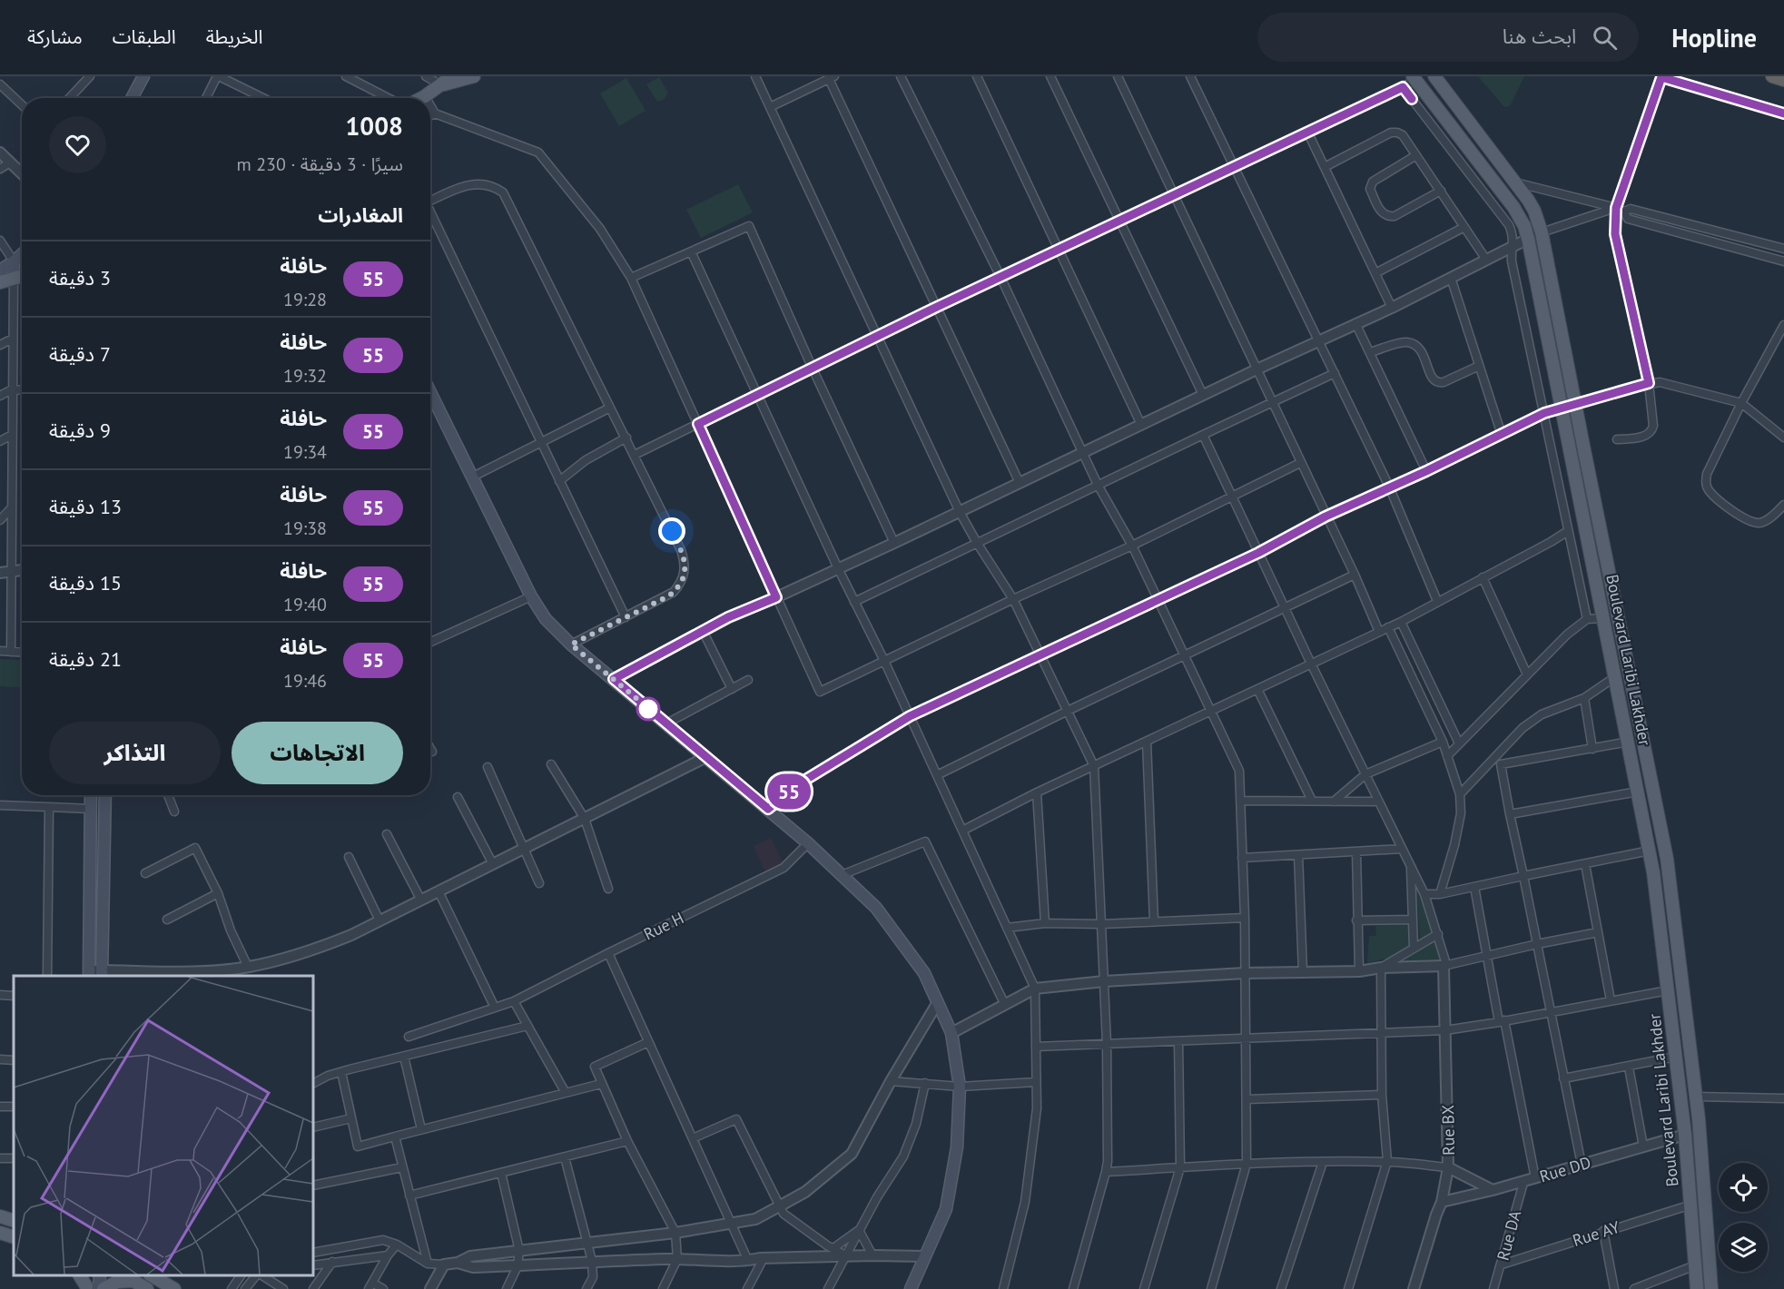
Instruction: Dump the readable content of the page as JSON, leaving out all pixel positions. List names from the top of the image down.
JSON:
{
  "streets": {
    "main road": ["Boulevard Laribi Lakhder"],
    "street": [
      "Rue H",
      "Rue BX",
      "Rue DD",
      "Rue AY",
      "Rue DA"
    ]
  },
  "crossings": [
    ["Boulevard Laribi Lakhder", "Rue DD"],
    ["Boulevard Laribi Lakhder", "Rue AY"],
    ["Rue BX", "Rue DD"],
    ["Rue DD", "Rue DA"],
    ["Rue AY", "Rue DA"]
  ],
  "lines": ["bus line 55"],
  "page": {
    "header": "Hopline",
    "search": "ابحث هنا",
    "nav": ["الخريطة", "الطبقات", "مشاركة"],
    "on_map": "55",
    "heading": [
      ["1008", "سيرًا · 3 دقيقة · 230 m"],
      "المغادرات"
    ],
    "list": [
      {
        "mark": "55",
        "name": "حافلة",
        "note": "19:28",
        "value": "3 دقيقة"
      },
      {
        "mark": "55",
        "name": "حافلة",
        "note": "19:32",
        "value": "7 دقيقة"
      },
      {
        "mark": "55",
        "name": "حافلة",
        "note": "19:34",
        "value": "9 دقيقة"
      },
      {
        "mark": "55",
        "name": "حافلة",
        "note": "19:38",
        "value": "13 دقيقة"
      },
      {
        "mark": "55",
        "name": "حافلة",
        "note": "19:40",
        "value": "15 دقيقة"
      },
      {
        "mark": "55",
        "name": "حافلة",
        "note": "19:46",
        "value": "21 دقيقة"
      }
    ],
    "buttons": ["الاتجاهات", "التذاكر"]
  }
}
